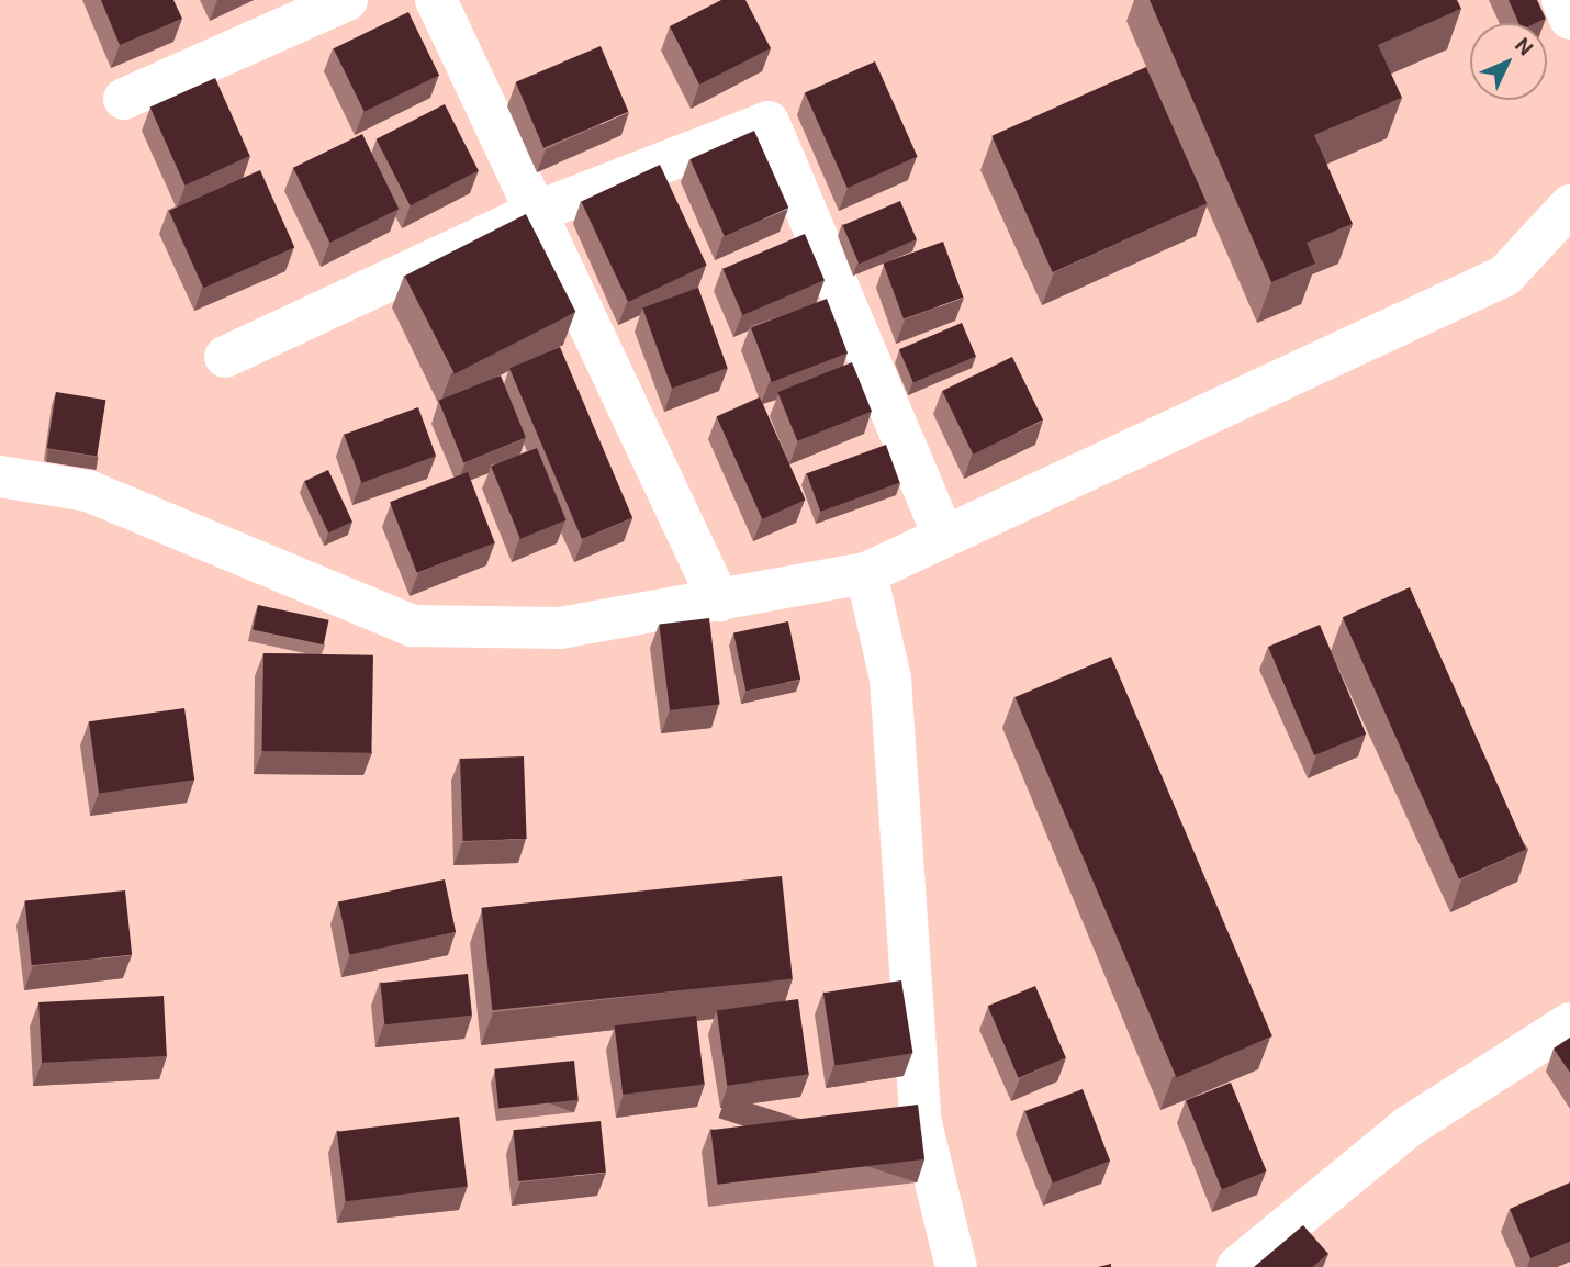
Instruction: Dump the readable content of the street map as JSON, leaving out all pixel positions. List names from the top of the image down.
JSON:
{
  "north": "top right"
}
